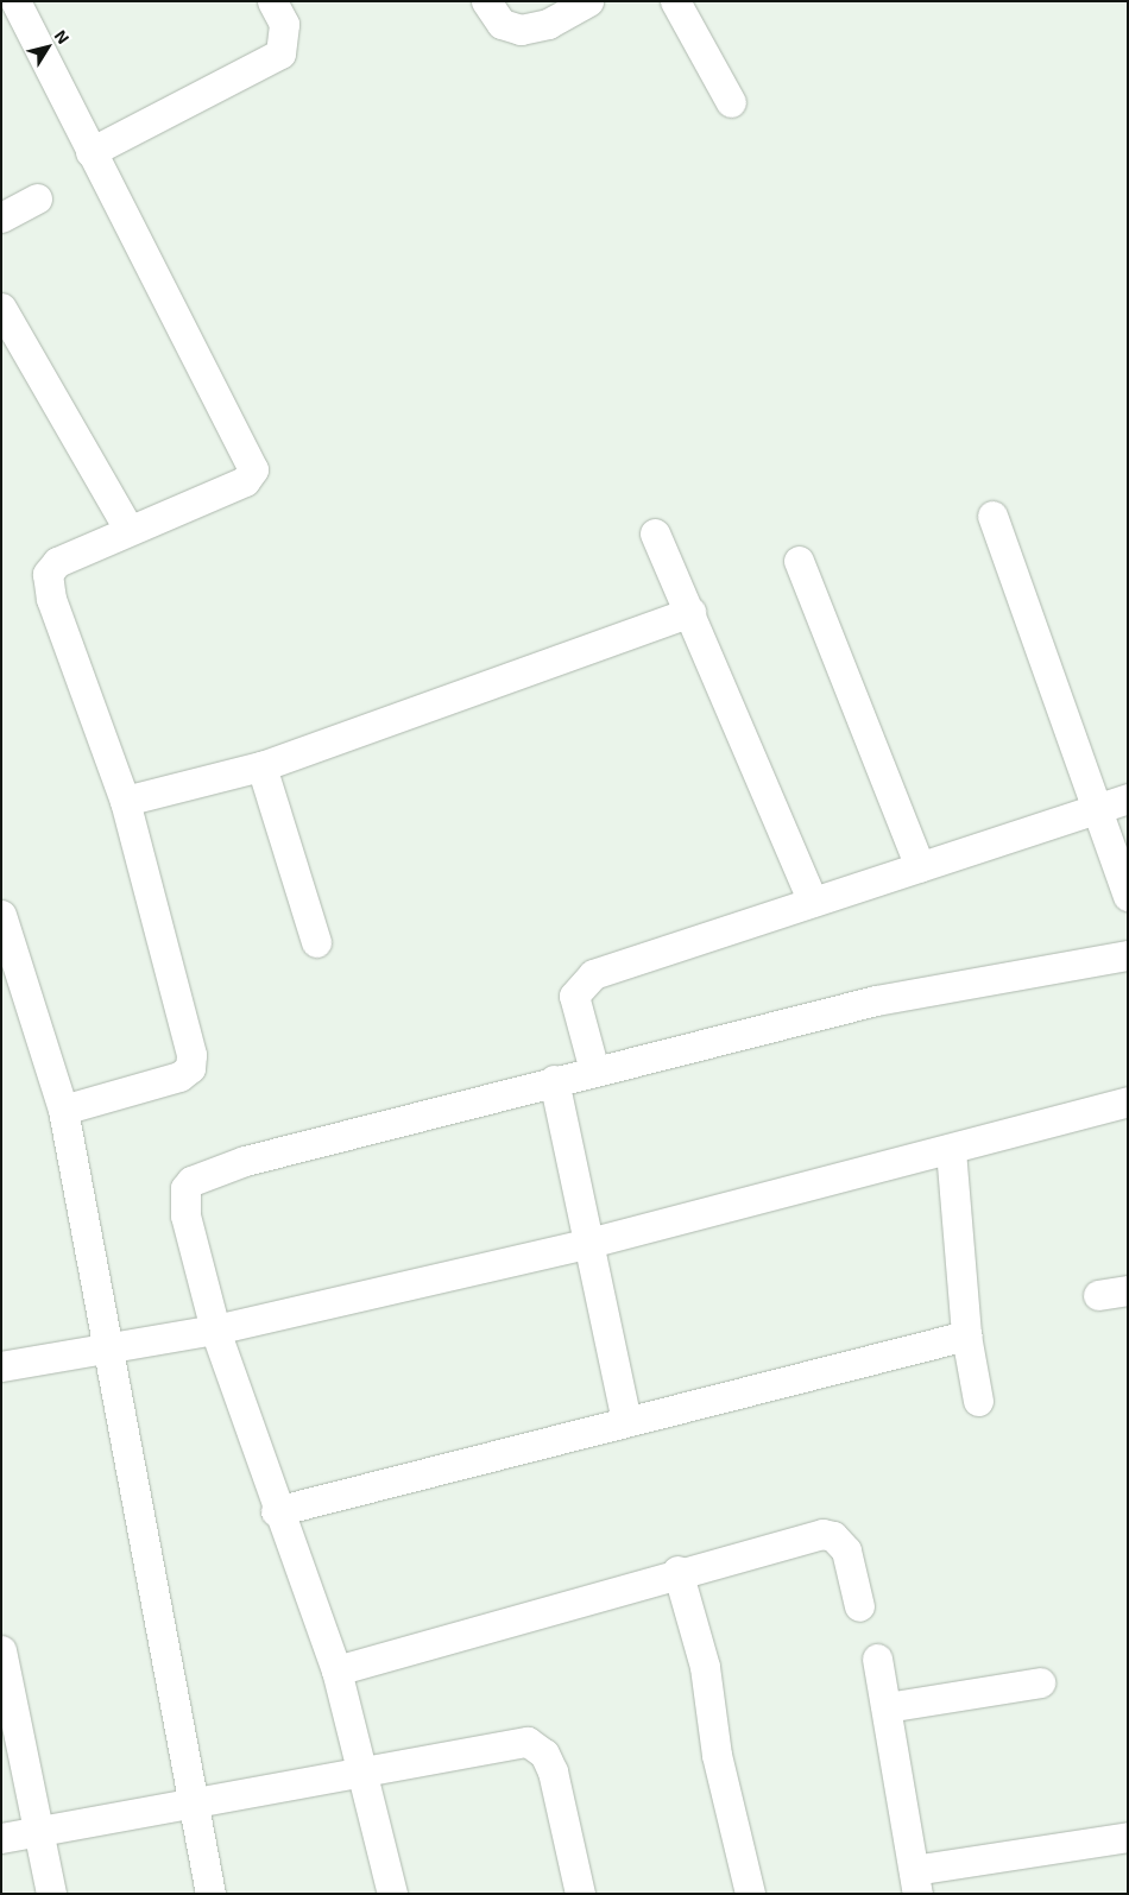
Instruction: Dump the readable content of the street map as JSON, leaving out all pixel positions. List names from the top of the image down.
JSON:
{
  "north": "top right"
}
